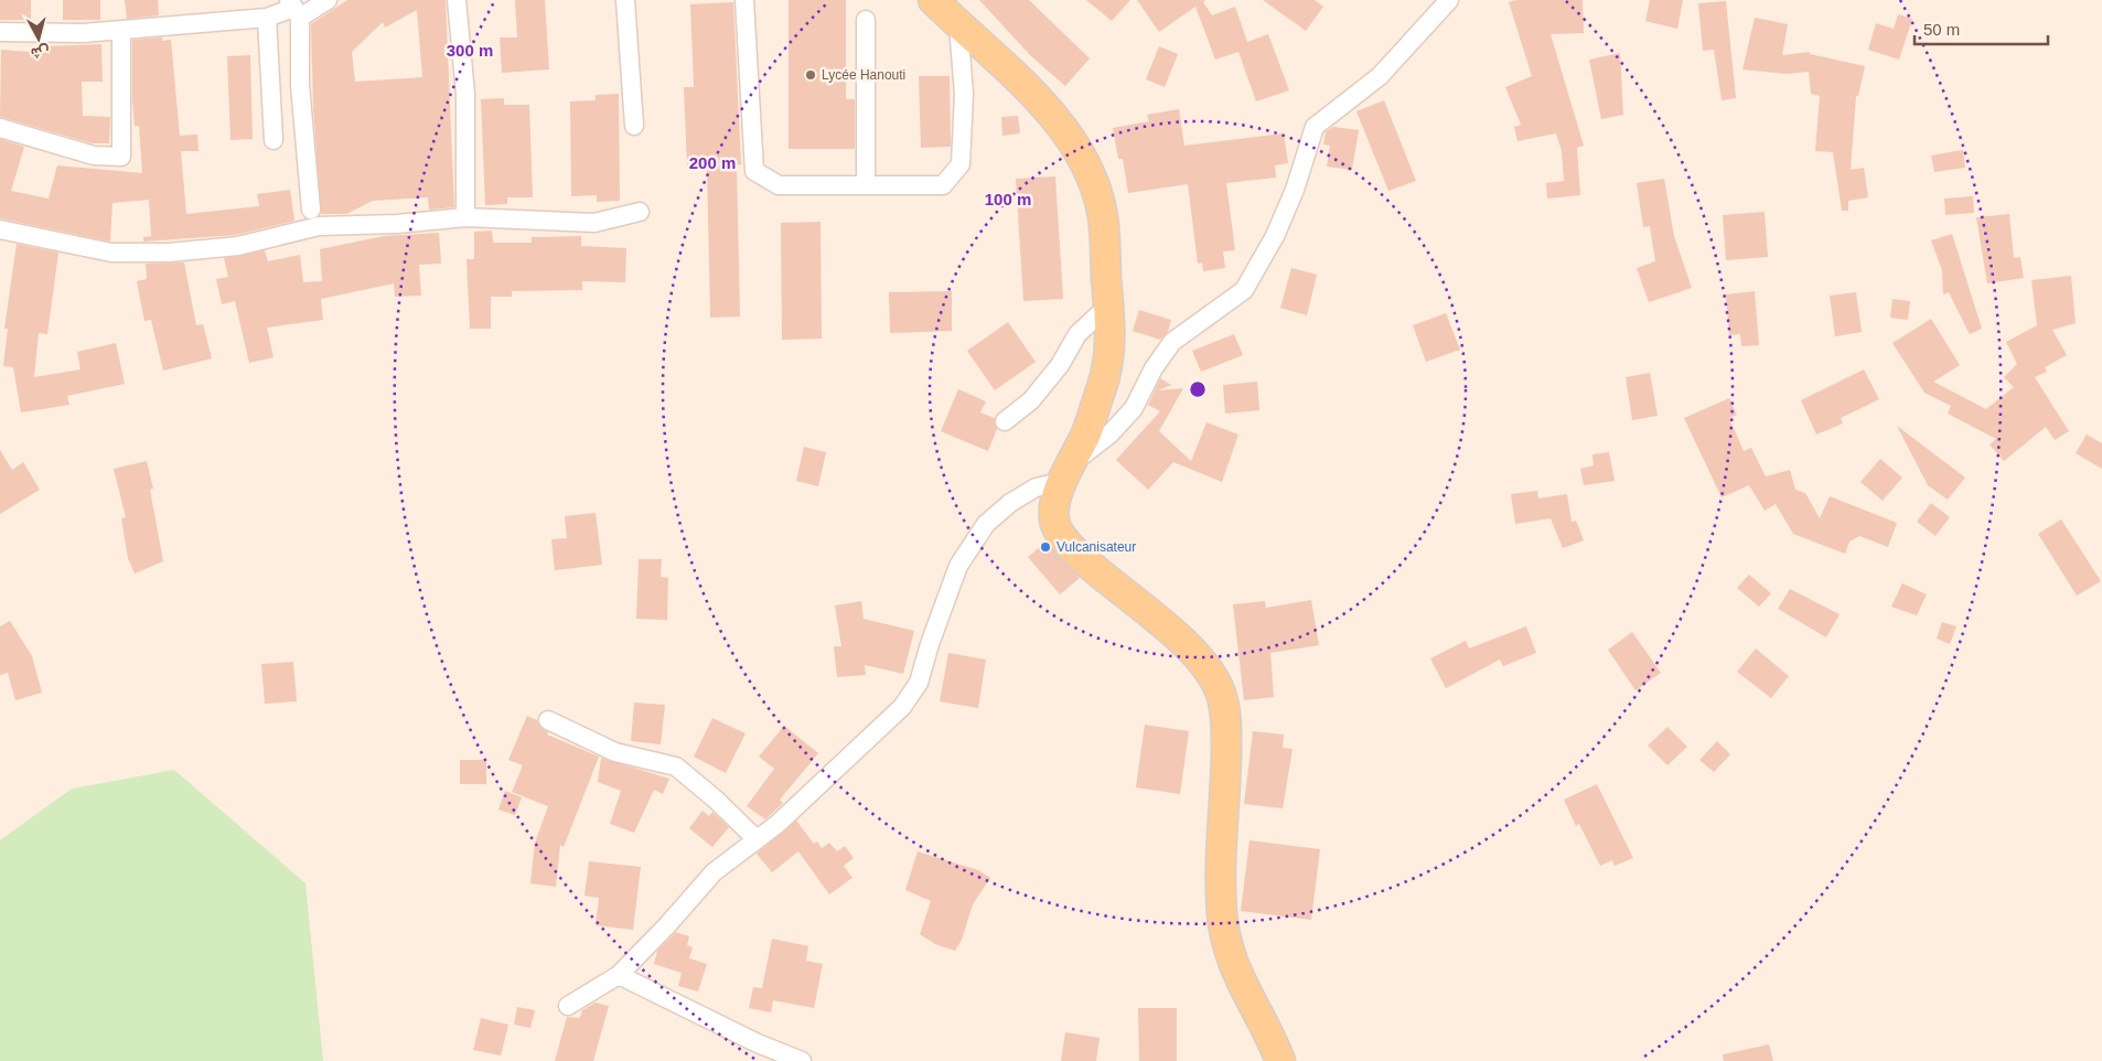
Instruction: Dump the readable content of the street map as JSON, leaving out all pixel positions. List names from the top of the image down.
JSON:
{
  "places": ["Lycée Hanouti", "Vulcanisateur"],
  "scale_bar": "50 m",
  "north": "bottom",
  "rings": ["300 m", "200 m", "100 m"]
}
